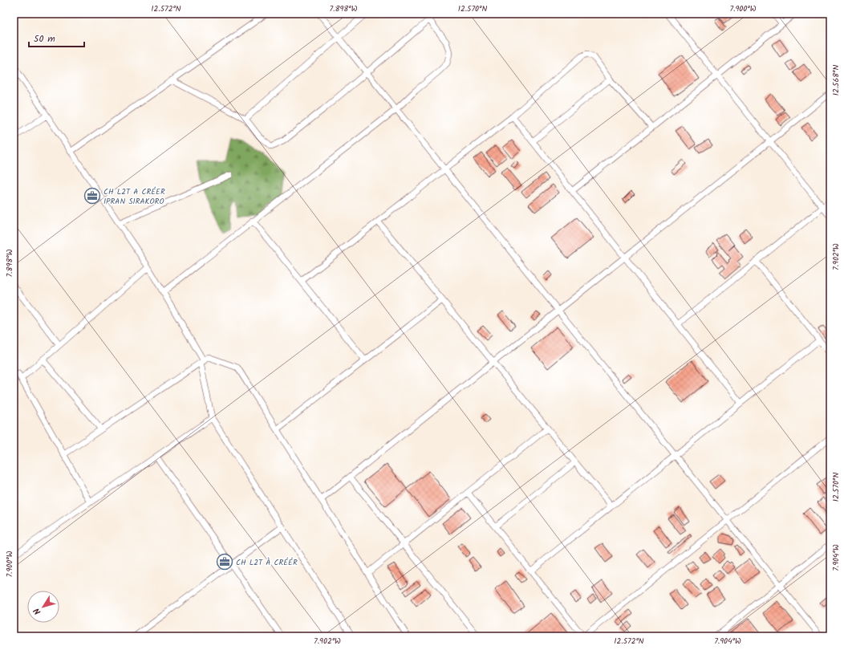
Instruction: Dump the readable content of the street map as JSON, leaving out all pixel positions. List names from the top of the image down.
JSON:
{
  "places": {
    "office": ["CH L2T A CRÉER IPRAN SIRAKORO", "CH L2T À CRÉÉR"]
  },
  "scale_bar": "50 m",
  "north": "bottom left",
  "coordinates": [
    "12.572°N",
    "7.898°W",
    "12.570°N",
    "7.900°W",
    "12.568°N",
    "7.902°W",
    "7.904°W"
  ]
}
